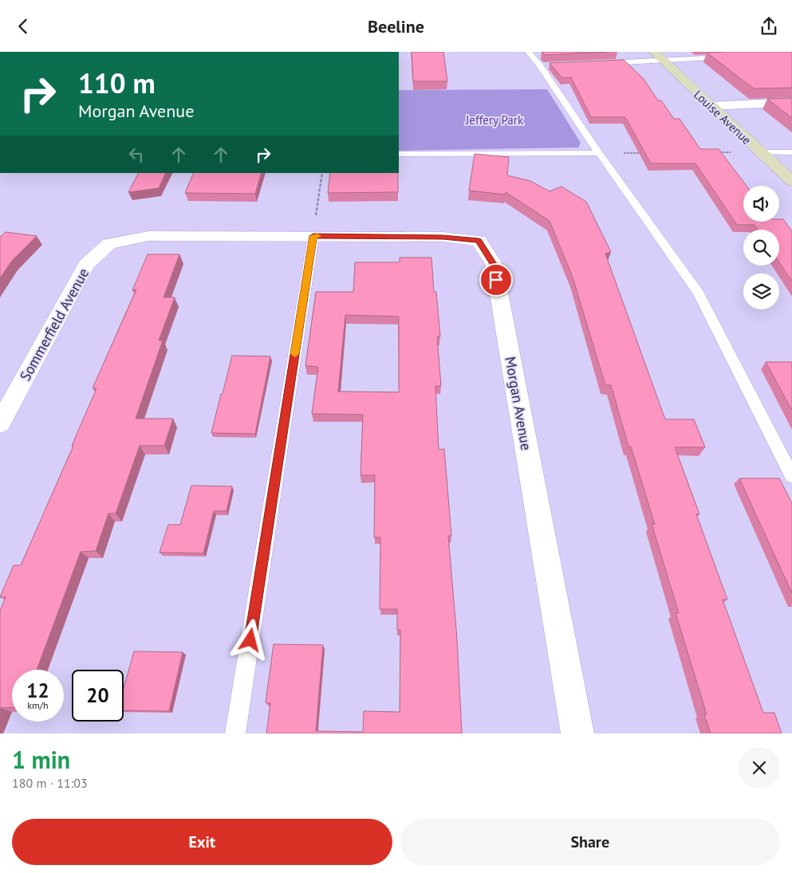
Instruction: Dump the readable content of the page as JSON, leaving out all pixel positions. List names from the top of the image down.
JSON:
{
  "streets": {
    "street": ["Louise Avenue", "Sommerfield Avenue", "Morgan Avenue"]
  },
  "crossings": [
    ["Sommerfield Avenue", "Morgan Avenue"]
  ],
  "parks": ["Jeffery Park"],
  "page": {
    "header": "Beeline",
    "turn": ["110 m", "Morgan Avenue"],
    "speed": "12 km/h",
    "limit": "20",
    "heading": ["1 min", "180 m · 11:03"],
    "buttons": ["Exit", "Share"]
  }
}
